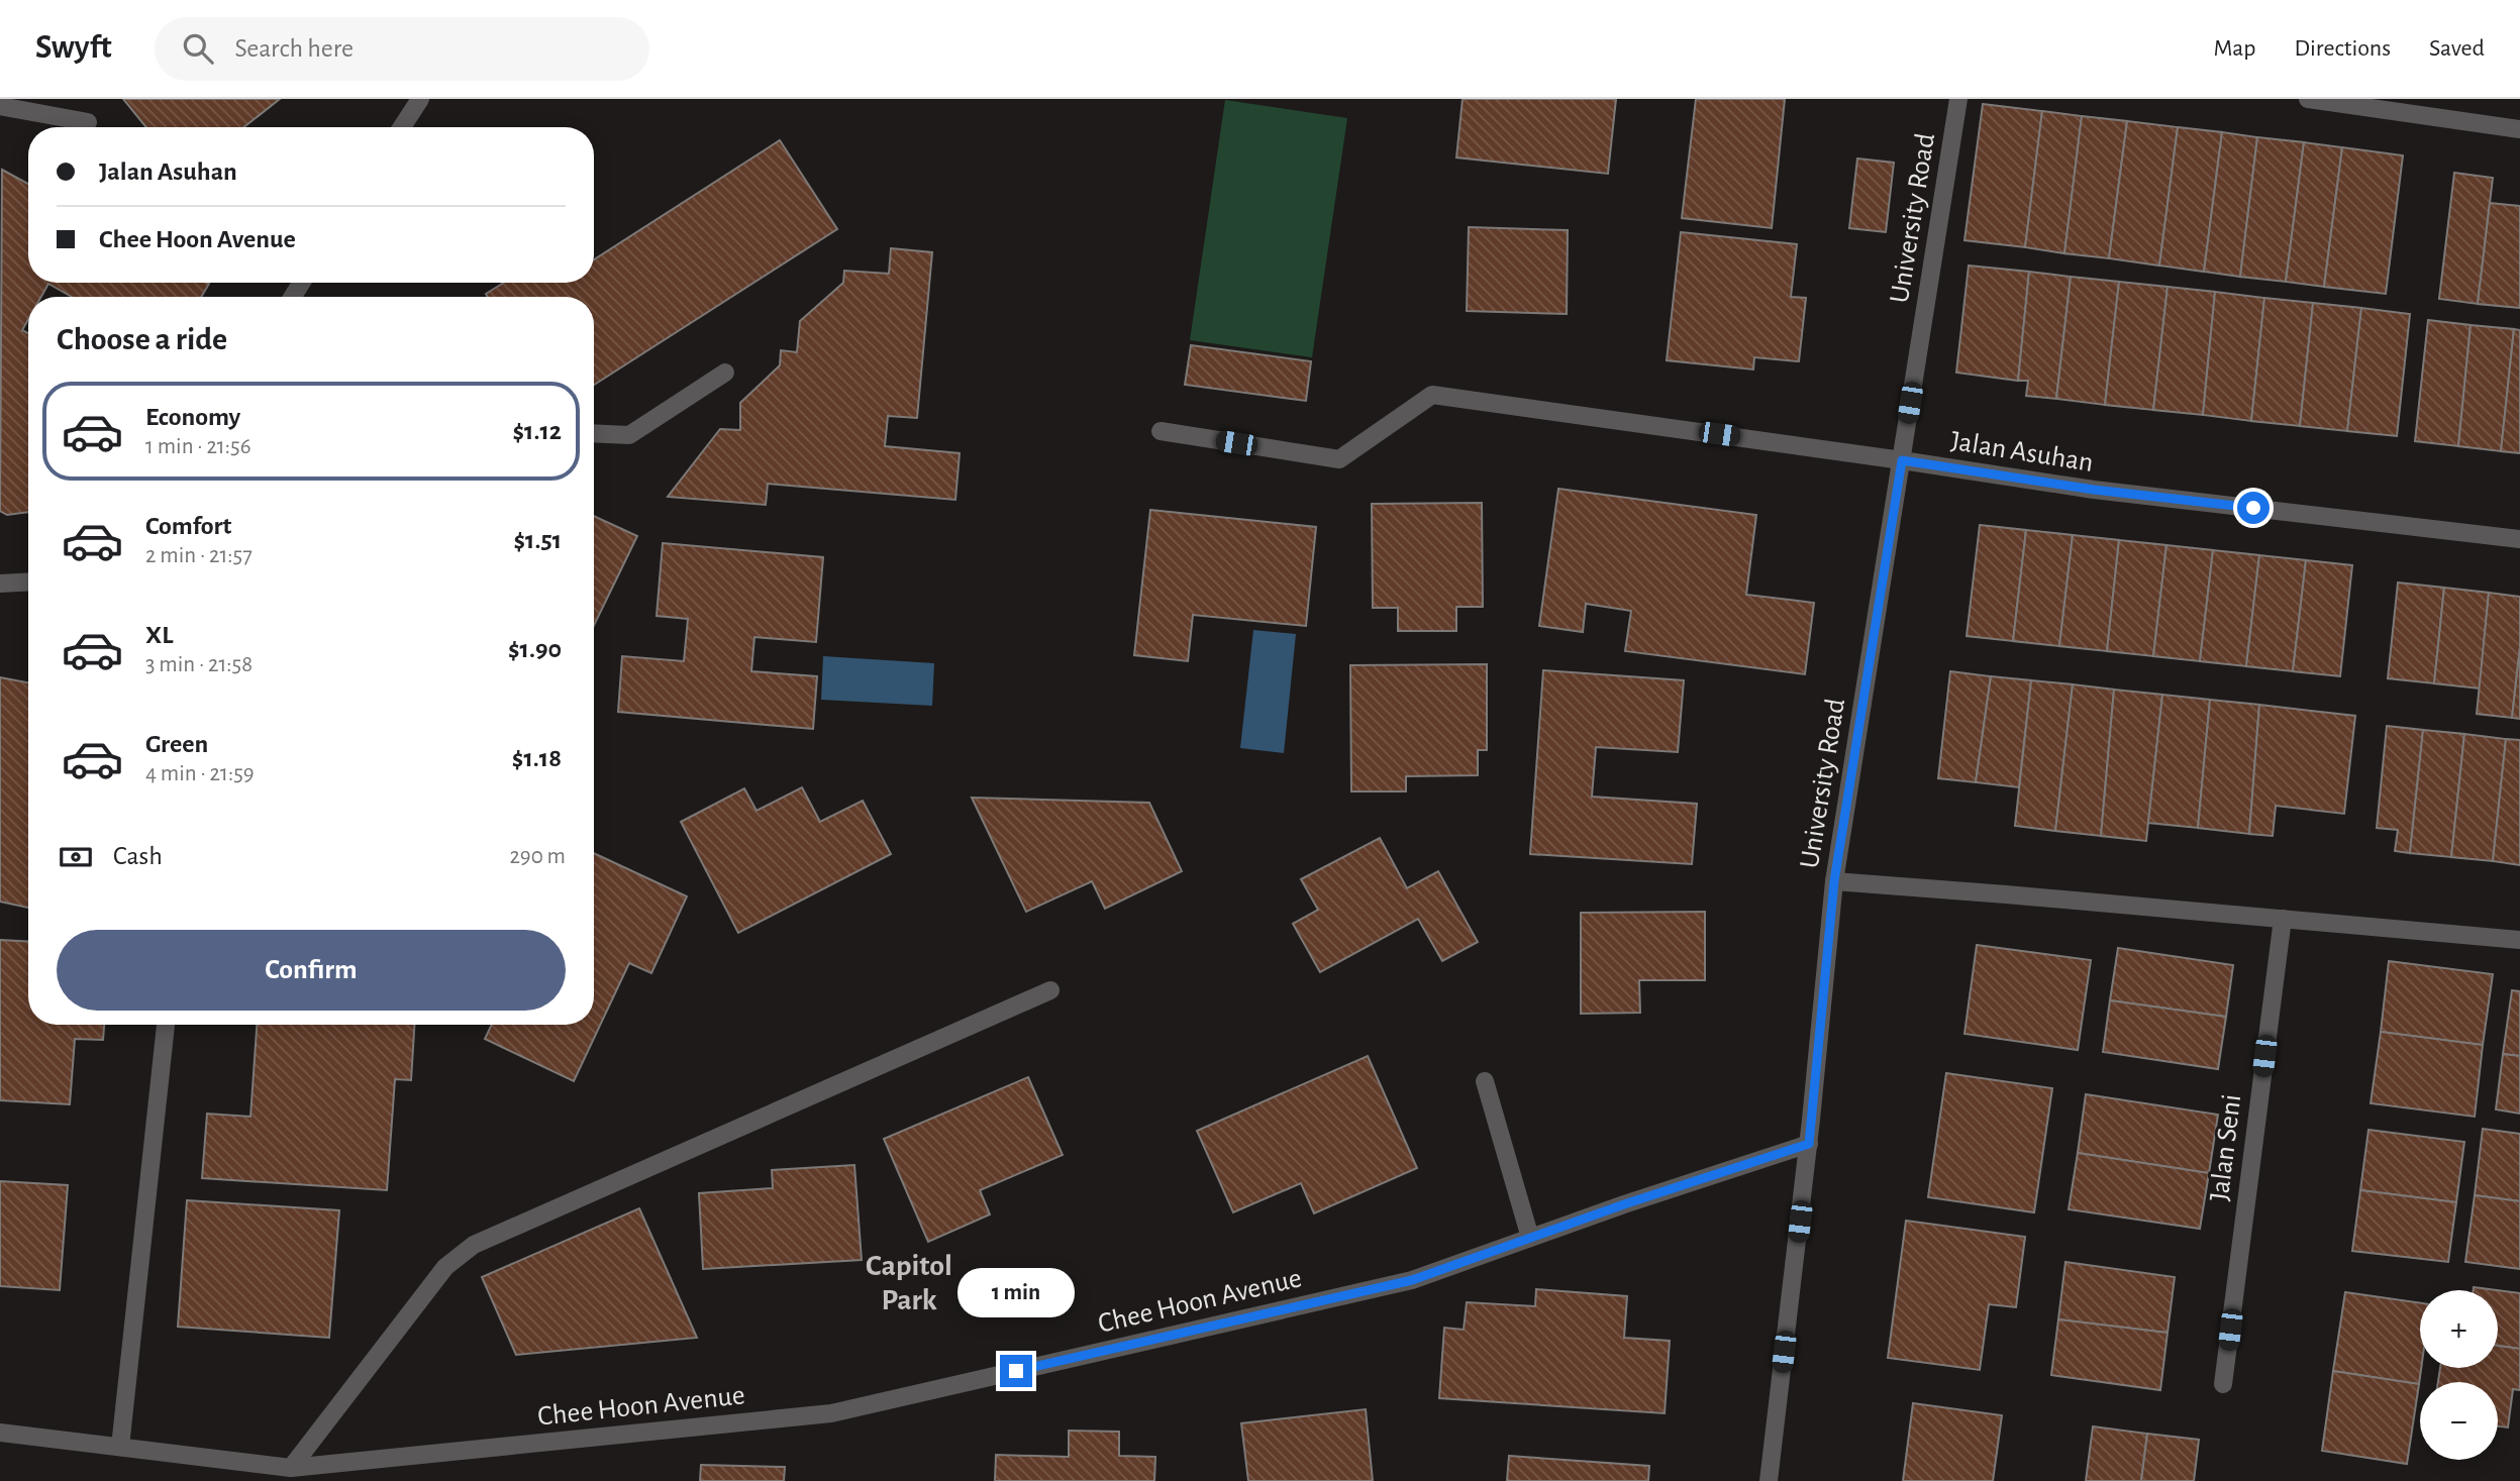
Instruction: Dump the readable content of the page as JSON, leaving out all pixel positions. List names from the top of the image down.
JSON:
{
  "streets": {
    "street": [
      "University Road",
      "Jalan Asuhan",
      "Jalan Seni",
      "Chee Hoon Avenue"
    ]
  },
  "crossings": [
    ["University Road", "Jalan Asuhan"],
    ["University Road", "Chee Hoon Avenue"]
  ],
  "districts": ["Capitol Park"],
  "page": {
    "header": "Swyft",
    "search": "Search here",
    "nav": ["Map", "Directions", "Saved"],
    "banner": ["Jalan Asuhan", "Chee Hoon Avenue"],
    "heading": "Choose a ride",
    "list": [
      {
        "name": "Economy",
        "note": "1 min · 21:56",
        "value": "$1.12"
      },
      {
        "name": "Comfort",
        "note": "2 min · 21:57",
        "value": "$1.51"
      },
      {
        "name": "XL",
        "note": "3 min · 21:58",
        "value": "$1.90"
      },
      {
        "name": "Green",
        "note": "4 min · 21:59",
        "value": "$1.18"
      }
    ],
    "pay": ["Cash", "290 m"],
    "buttons": "Confirm",
    "bubble": "1 min",
    "map_buttons": ["+", "−"]
  }
}
